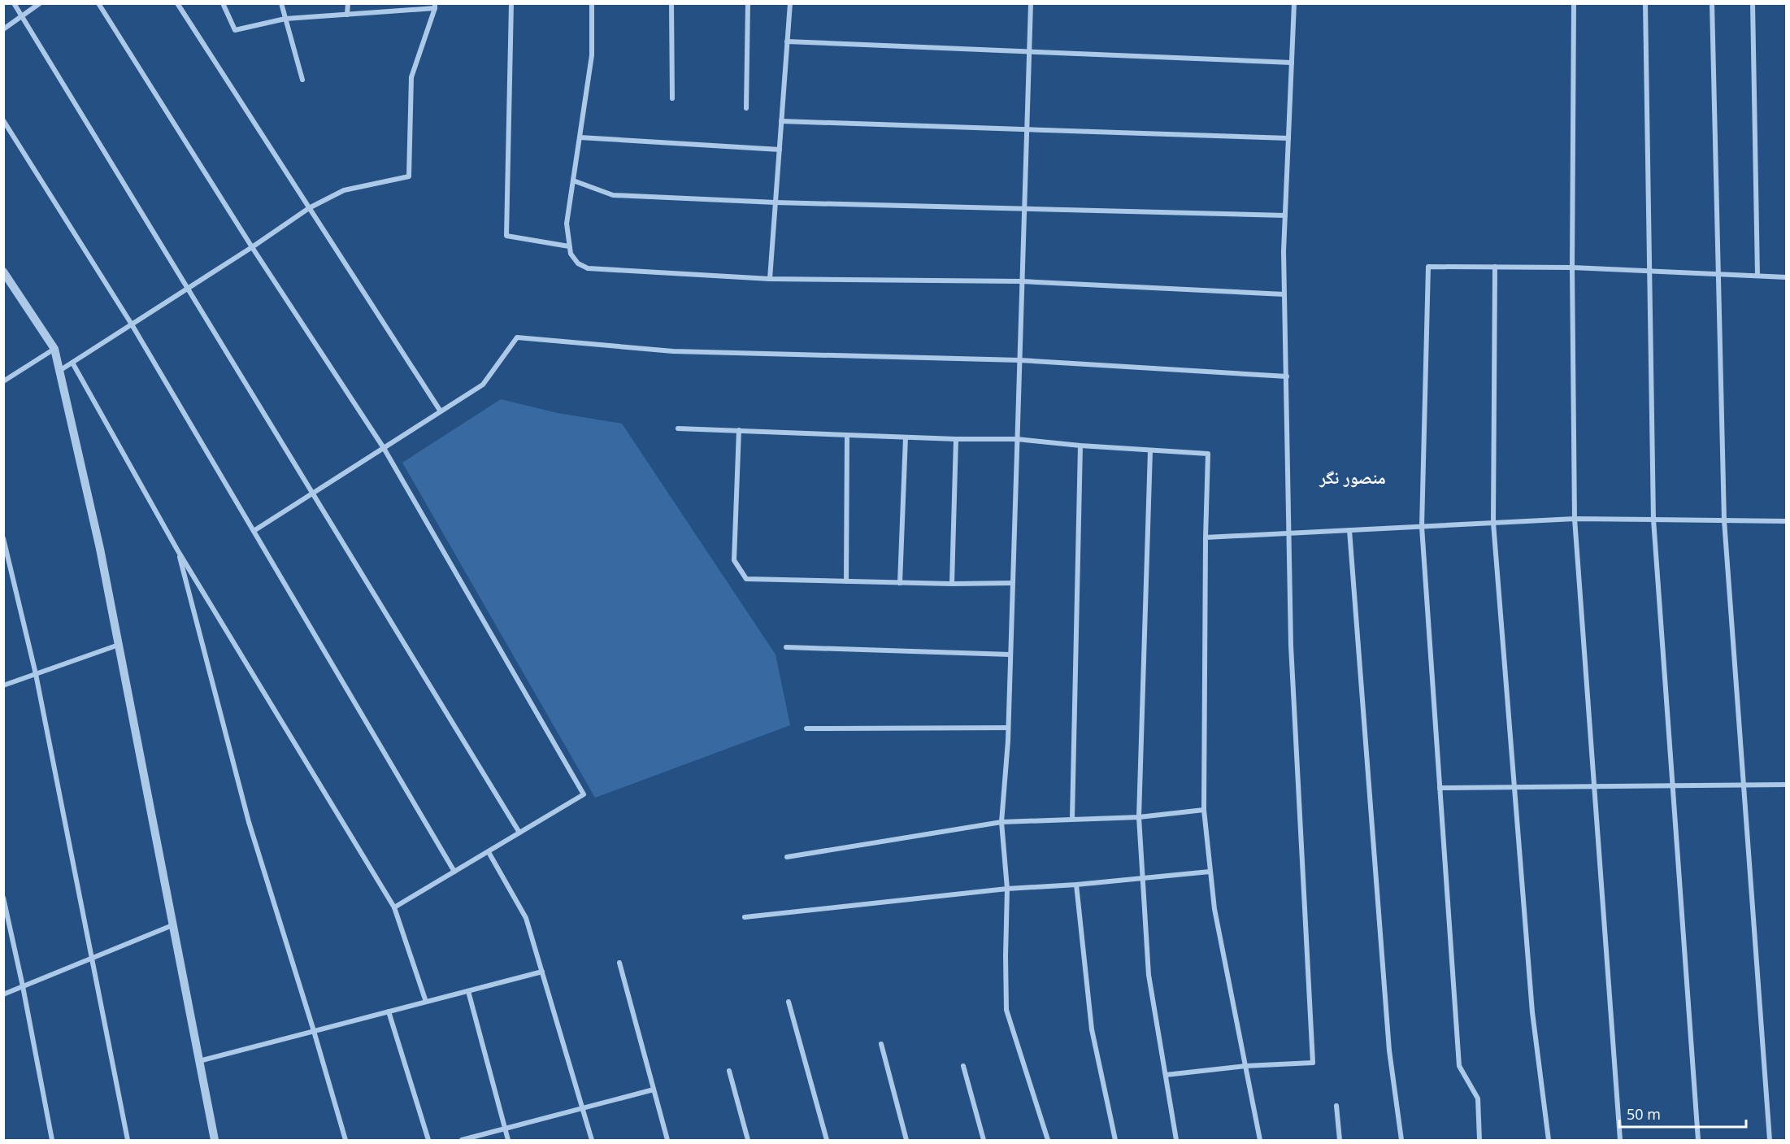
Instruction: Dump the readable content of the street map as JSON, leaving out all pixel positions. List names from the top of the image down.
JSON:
{
  "districts": ["منصور نگر"],
  "scale_bar": "50 m"
}
